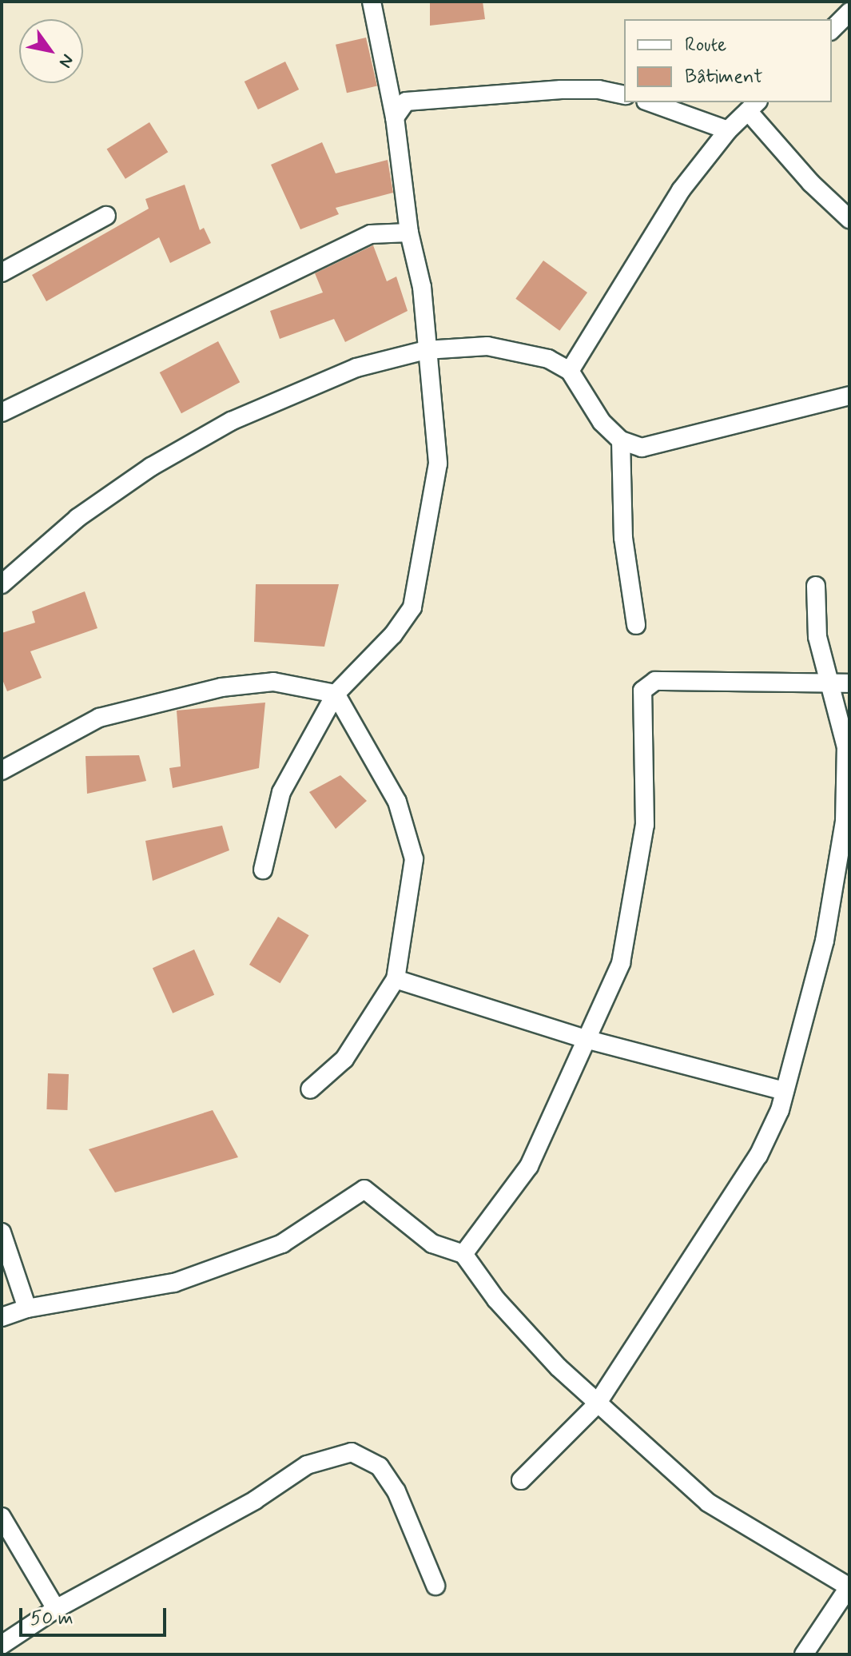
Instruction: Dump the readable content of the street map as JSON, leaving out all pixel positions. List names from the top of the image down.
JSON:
{
  "legend": ["Route", "Bâtiment"],
  "scale_bar": "50 m",
  "north": "bottom right"
}
